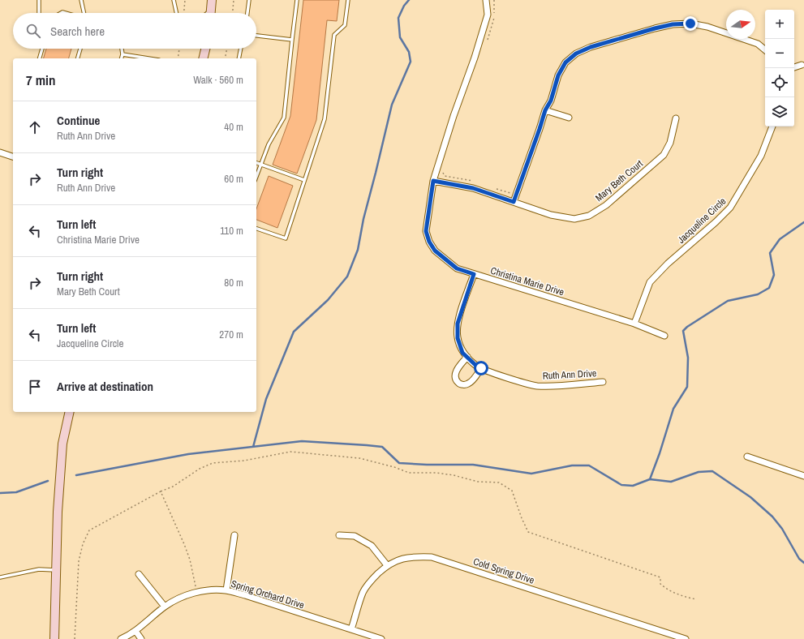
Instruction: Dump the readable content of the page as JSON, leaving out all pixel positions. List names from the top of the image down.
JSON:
{
  "streets": {
    "street": [
      "Mary Beth Court",
      "Jacqueline Circle",
      "Christina Marie Drive",
      "Ruth Ann Drive",
      "Cold Spring Drive",
      "Spring Orchard Drive"
    ]
  },
  "crossings": [
    ["Mary Beth Court", "Christina Marie Drive"],
    ["Jacqueline Circle", "Christina Marie Drive"],
    ["Christina Marie Drive", "Ruth Ann Drive"],
    ["Cold Spring Drive", "Spring Orchard Drive"]
  ],
  "north": "right",
  "page": {
    "map_buttons": ["+", "−"],
    "search": "Search here",
    "heading": ["7 min", "Walk · 560 m"],
    "list": [
      ["Continue", "Ruth Ann Drive", "40 m"],
      ["Turn right", "Ruth Ann Drive", "60 m"],
      ["Turn left", "Christina Marie Drive", "110 m"],
      ["Turn right", "Mary Beth Court", "80 m"],
      ["Turn left", "Jacqueline Circle", "270 m"],
      "Arrive at destination"
    ]
  }
}
